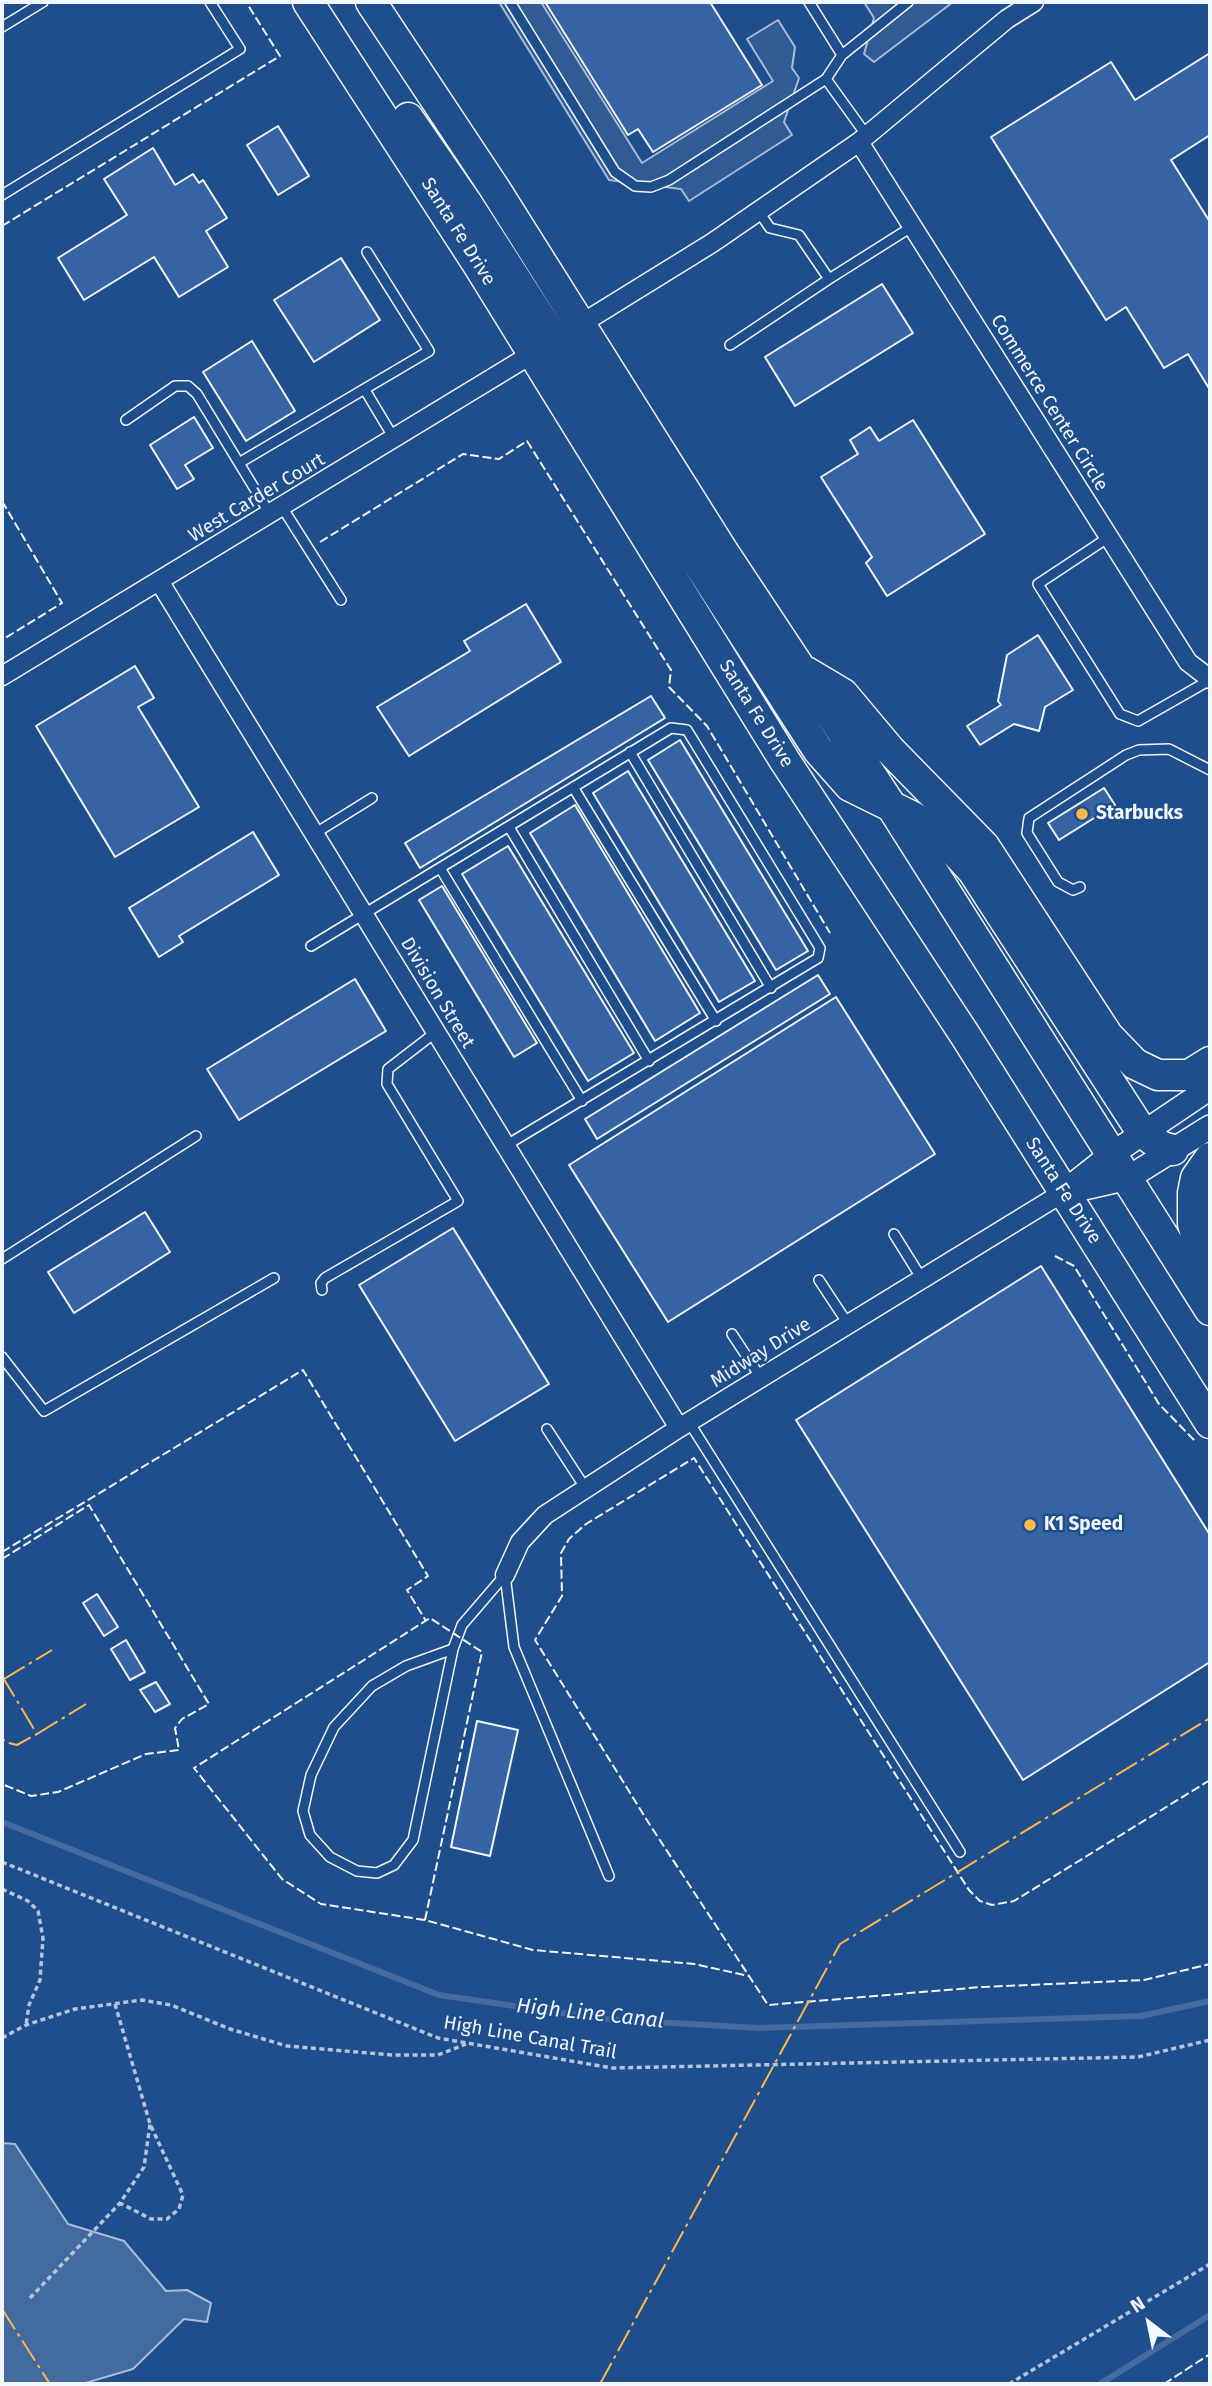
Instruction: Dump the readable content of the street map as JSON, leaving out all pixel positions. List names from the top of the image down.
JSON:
{
  "streets": {
    "highway": ["Santa Fe Drive"],
    "street": [
      "Commerce Center Circle",
      "West Carder Court",
      "Division Street",
      "Midway Drive"
    ],
    "path": ["High Line Canal Trail"]
  },
  "crossings": [
    ["Santa Fe Drive", "West Carder Court"],
    ["Santa Fe Drive", "Midway Drive"],
    ["West Carder Court", "Division Street"],
    ["Division Street", "Midway Drive"]
  ],
  "water": ["High Line Canal"],
  "places": ["Starbucks", "K1 Speed"],
  "north": "top left"
}
